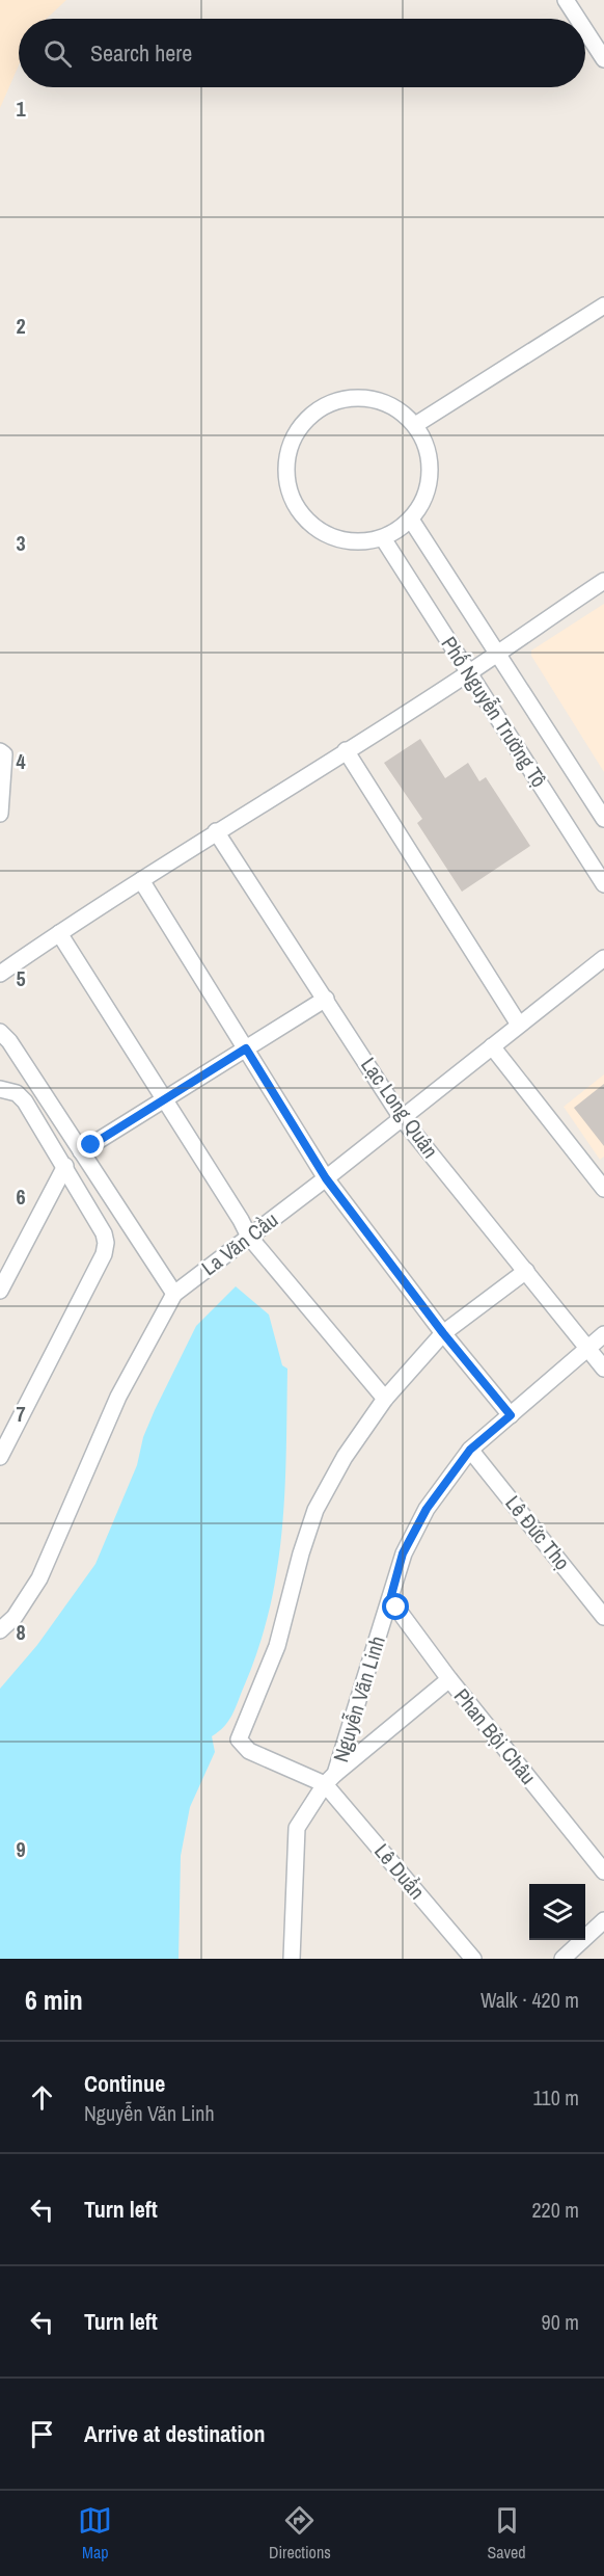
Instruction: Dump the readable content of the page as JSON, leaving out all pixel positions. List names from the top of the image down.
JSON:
{
  "streets": {
    "street": [
      "Phố Nguyễn Trường Tộ",
      "Lạc Long Quân",
      "La Văn Cầu",
      "Lê Đức Thọ",
      "Nguyễn Văn Linh",
      "Phan Bội Châu",
      "Lê Duẩn"
    ]
  },
  "crossings": [
    ["Lạc Long Quân", "La Văn Cầu"],
    ["Lạc Long Quân", "Nguyễn Văn Linh"],
    ["Lê Đức Thọ", "Nguyễn Văn Linh"],
    ["Nguyễn Văn Linh", "Phan Bội Châu"],
    ["Nguyễn Văn Linh", "Lê Duẩn"]
  ],
  "page": {
    "search": "Search here",
    "heading": ["6 min", "Walk · 420 m"],
    "list": [
      ["Continue", "Nguyễn Văn Linh", "110 m"],
      ["Turn left", "220 m"],
      ["Turn left", "90 m"],
      "Arrive at destination"
    ],
    "nav": ["Map", "Directions", "Saved"]
  },
  "grid": {
    "rows": [
      "1",
      "2",
      "3",
      "4",
      "5",
      "6",
      "7",
      "8",
      "9"
    ]
  }
}
